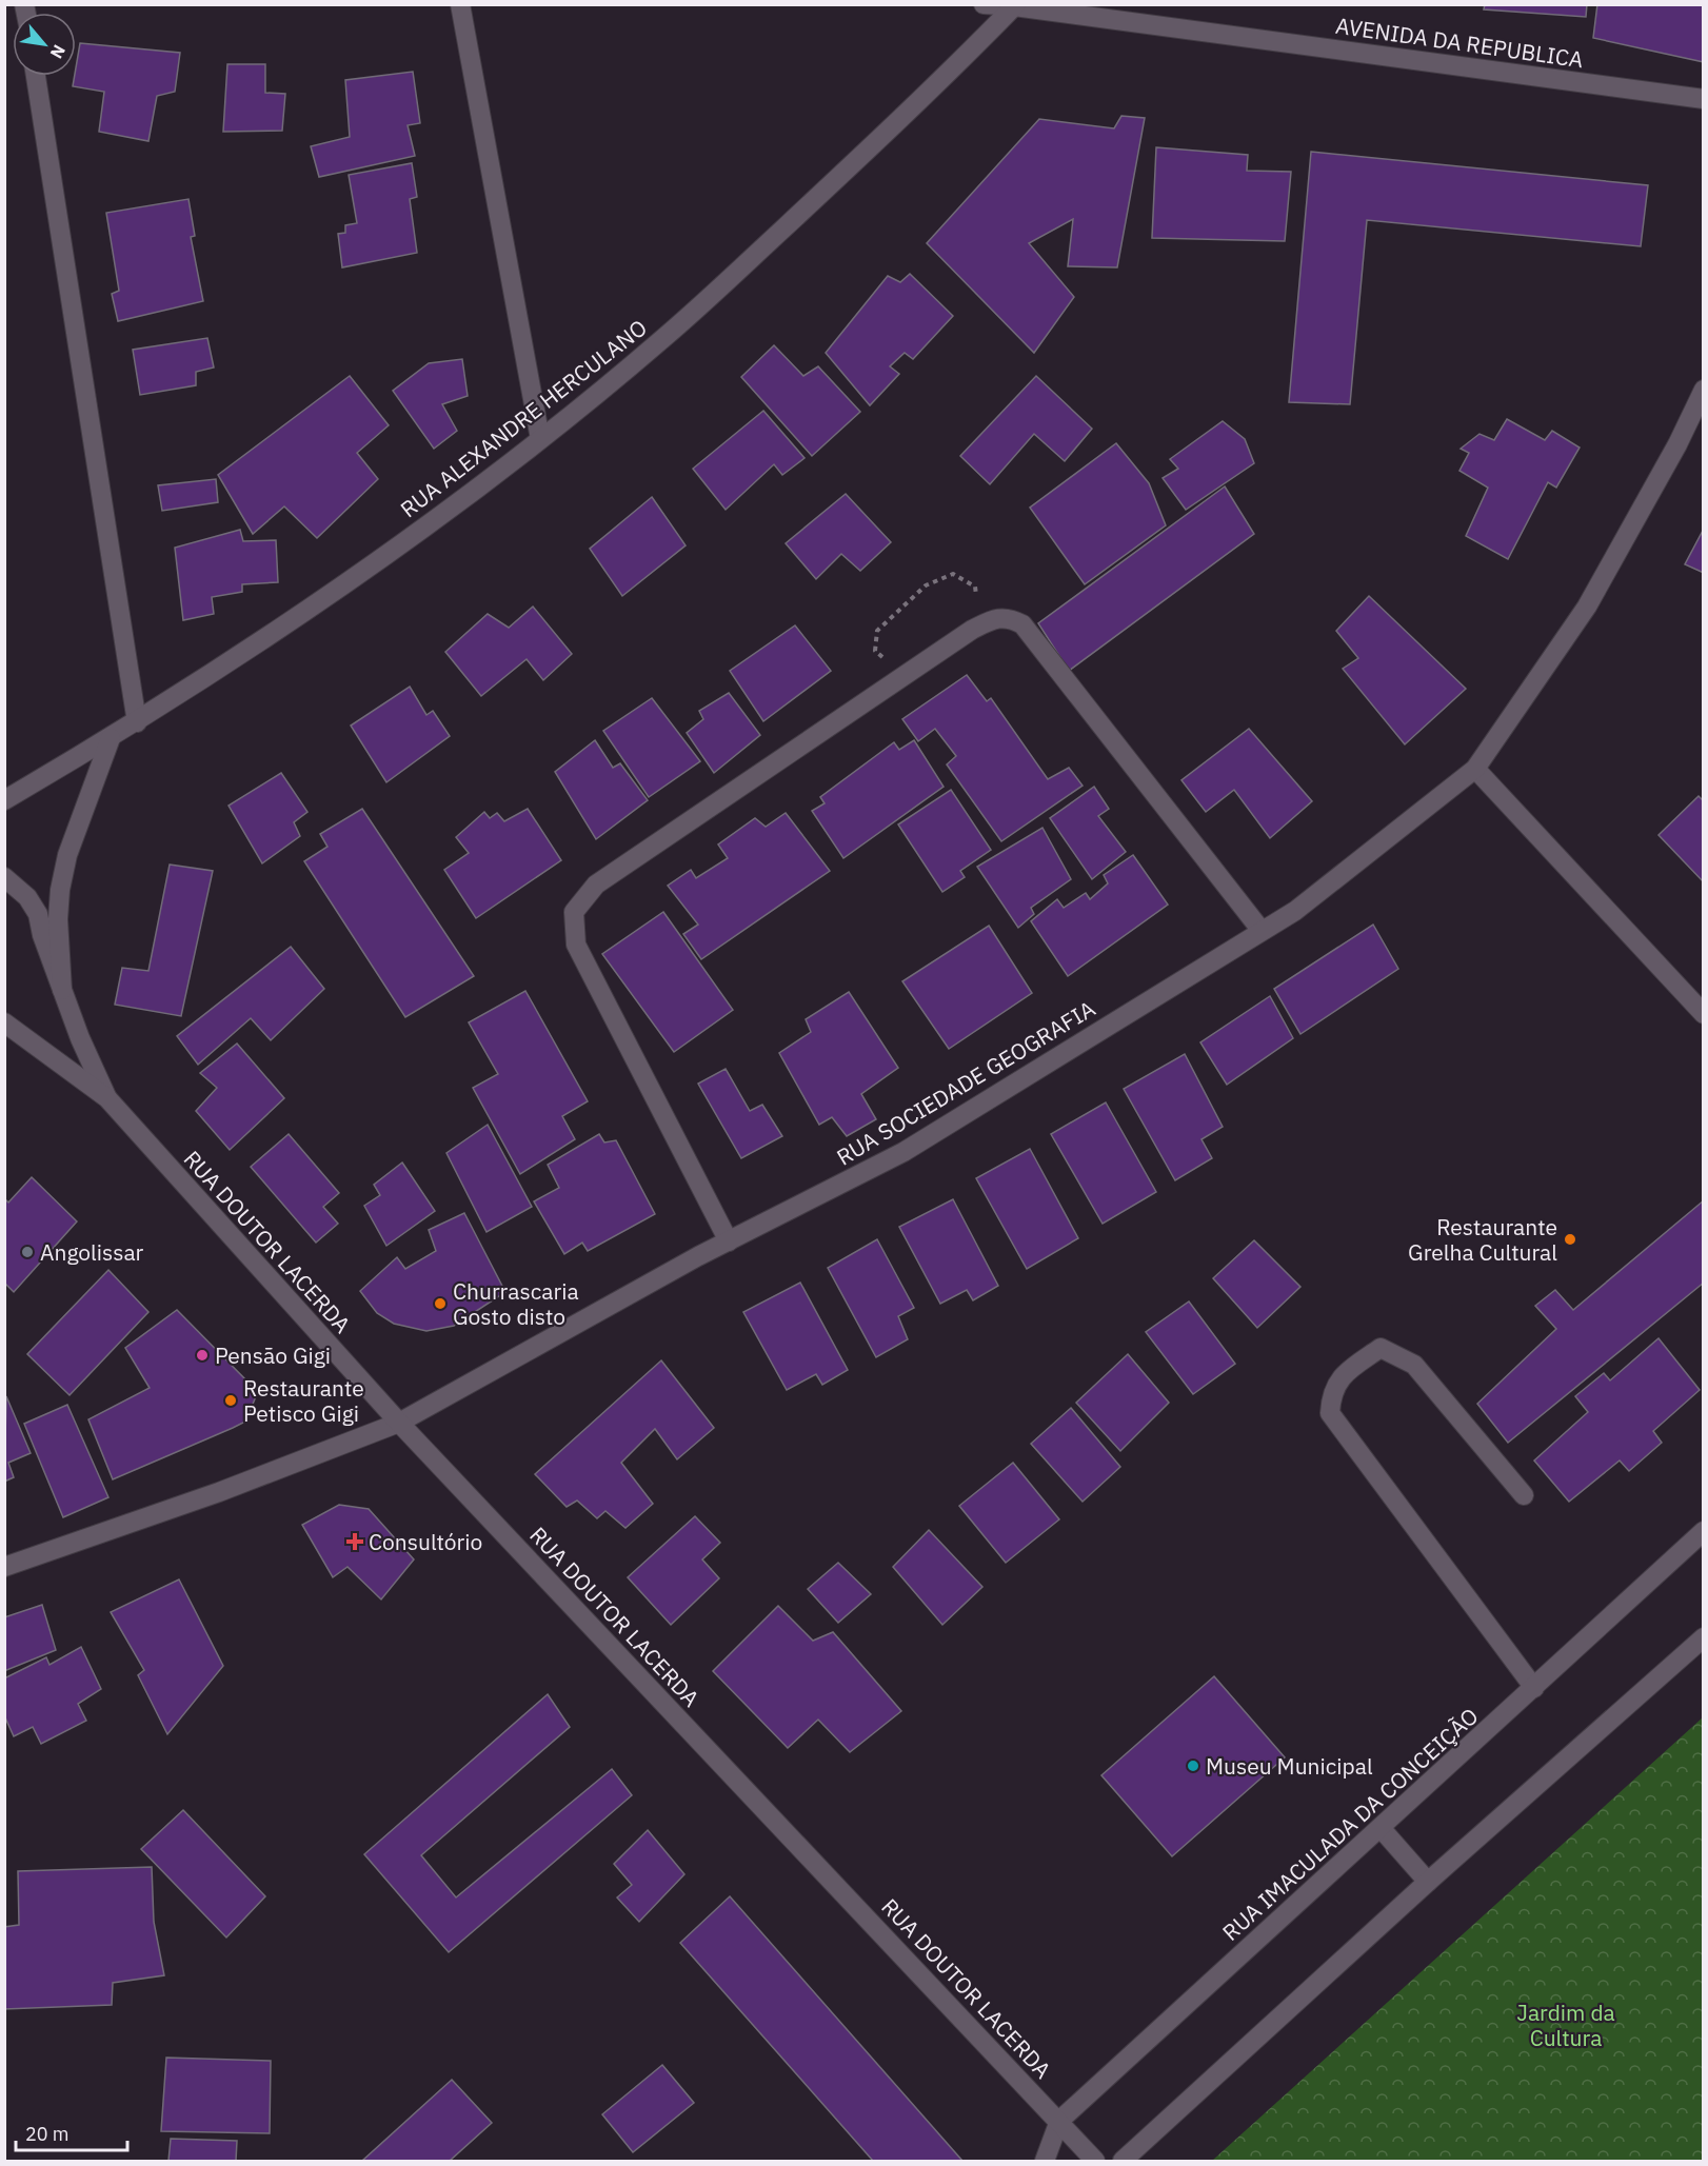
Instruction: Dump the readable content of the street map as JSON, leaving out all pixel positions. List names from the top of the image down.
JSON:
{
  "streets": {
    "street": [
      "AVENIDA DA REPUBLICA",
      "RUA ALEXANDRE HERCULANO",
      "RUA SOCIEDADE GEOGRAFIA",
      "RUA DOUTOR LACERDA",
      "RUA IMACULADA DA CONCEIÇÃO"
    ]
  },
  "crossings": [
    ["AVENIDA DA REPUBLICA", "RUA ALEXANDRE HERCULANO"],
    ["RUA SOCIEDADE GEOGRAFIA", "RUA DOUTOR LACERDA"],
    ["RUA DOUTOR LACERDA", "RUA IMACULADA DA CONCEIÇÃO"]
  ],
  "parks": ["Jardim da Cultura"],
  "places": {
    "other": [
      "Restaurante Grelha Cultural",
      "Angolissar",
      "Churrascaria Gosto disto",
      "Pensão Gigi",
      "Restaurante Petisco Gigi",
      "Museu Municipal"
    ],
    "health": ["Consultório"]
  },
  "scale_bar": "20 m",
  "north": "bottom right"
}
